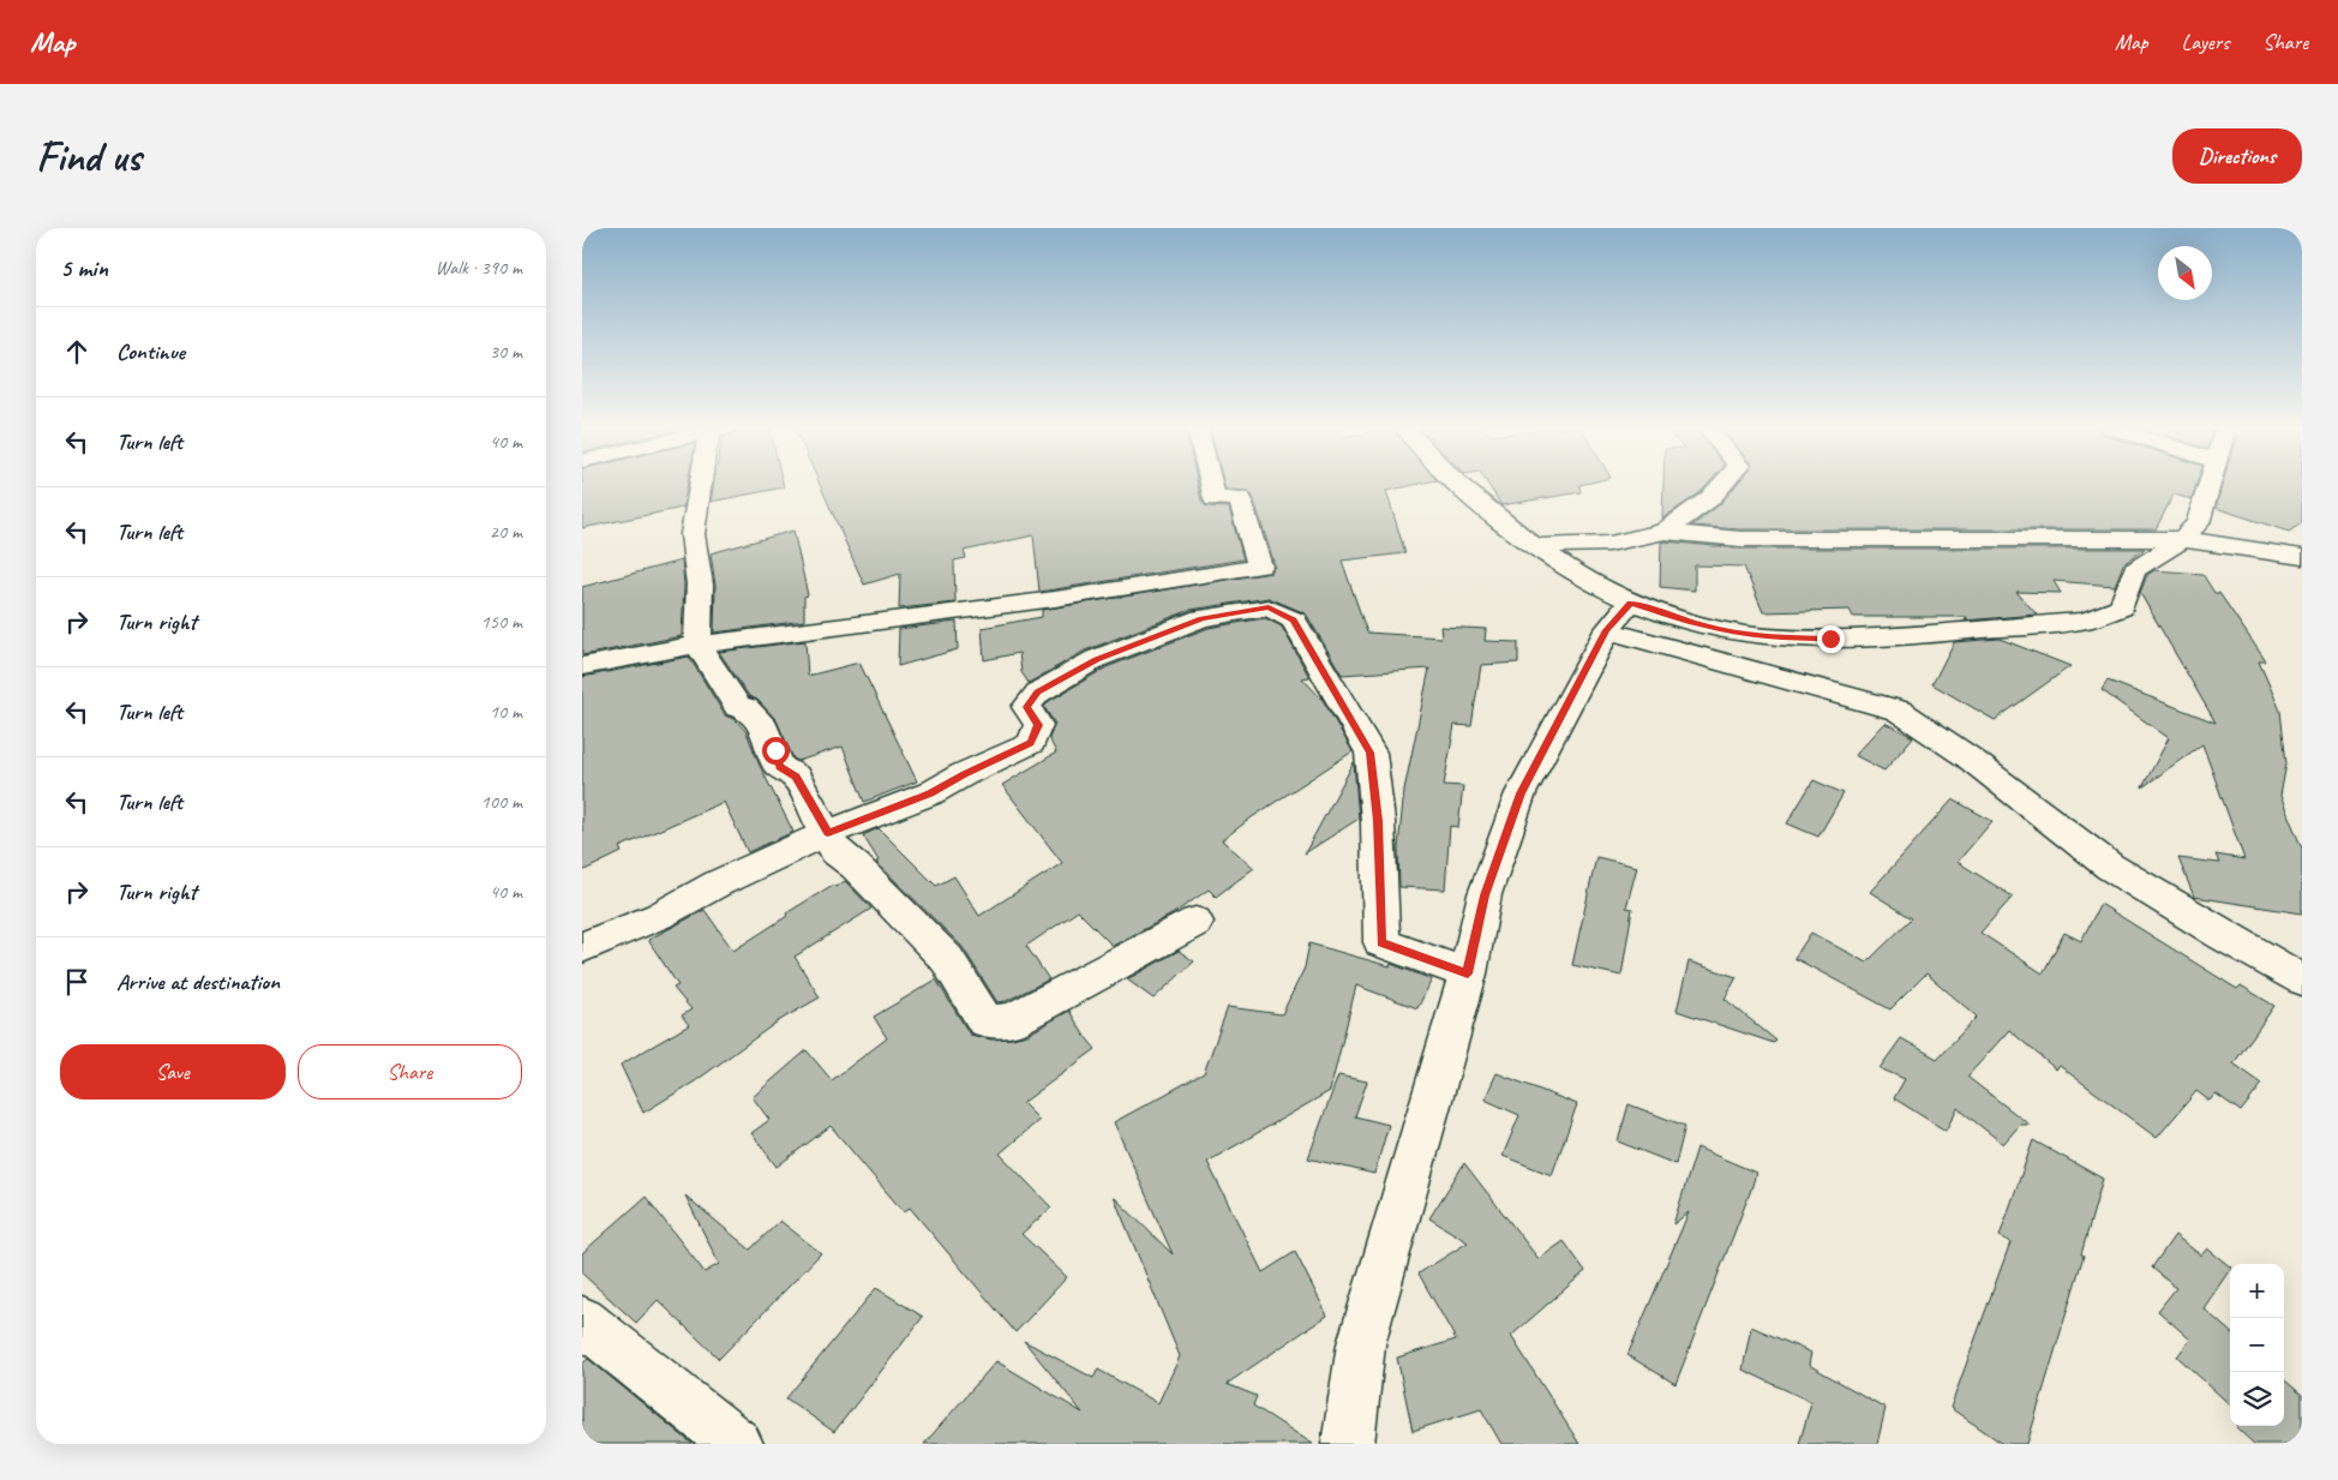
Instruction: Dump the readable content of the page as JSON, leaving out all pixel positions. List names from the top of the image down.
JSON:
{
  "north": "bottom right",
  "page": {
    "header": "Map",
    "nav": ["Map", "Layers", "Share"],
    "buttons": [
      "Directions",
      ["Save", "Share"]
    ],
    "title": "Find us",
    "heading": ["5 min", "Walk · 390 m"],
    "list": [
      ["Continue", "30 m"],
      ["Turn left", "40 m"],
      ["Turn left", "20 m"],
      ["Turn right", "150 m"],
      ["Turn left", "10 m"],
      ["Turn left", "100 m"],
      ["Turn right", "40 m"],
      "Arrive at destination"
    ],
    "map_buttons": ["+", "−"]
  }
}
